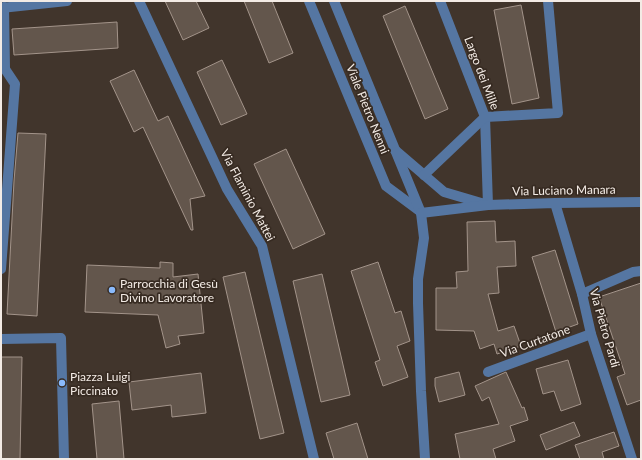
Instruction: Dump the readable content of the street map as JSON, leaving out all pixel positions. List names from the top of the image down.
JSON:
{
  "streets": {
    "street": [
      "Largo dei Mille",
      "Viale Pietro Nenni",
      "Via Luciano Manara",
      "Via Flaminio Mattei",
      "Via Pietro Pardi",
      "Via Curtatone"
    ]
  },
  "crossings": [
    ["Largo dei Mille", "Via Luciano Manara"],
    ["Via Luciano Manara", "Via Pietro Pardi"],
    ["Via Pietro Pardi", "Via Curtatone"]
  ],
  "places": ["Parrocchia di Gesù Divino Lavoratore", "Piazza Luigi Piccinato"]
}
